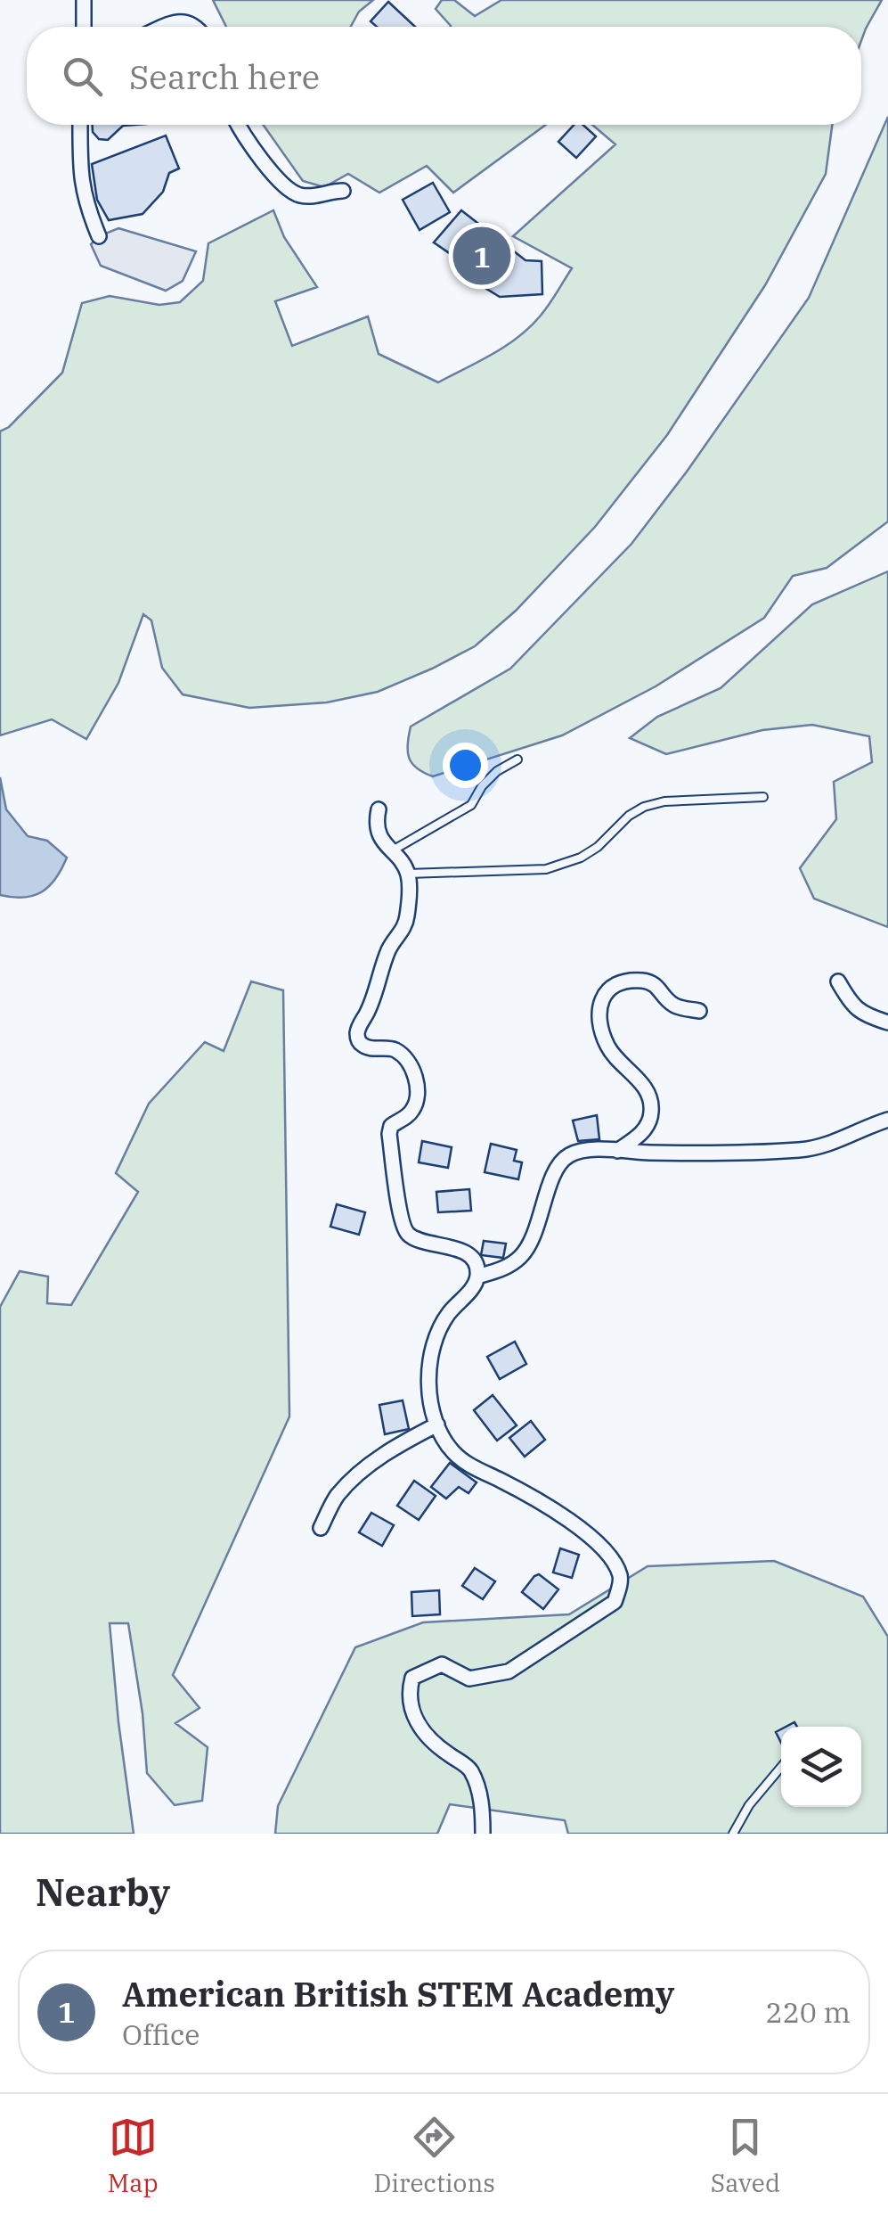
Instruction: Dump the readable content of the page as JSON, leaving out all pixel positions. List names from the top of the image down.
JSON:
{
  "page": {
    "search": "Search here",
    "pins": "1",
    "heading": "Nearby",
    "list": [
      {
        "mark": "1",
        "name": "American British STEM Academy",
        "note": "Office",
        "value": "220 m"
      }
    ],
    "nav": ["Map", "Directions", "Saved"]
  }
}
